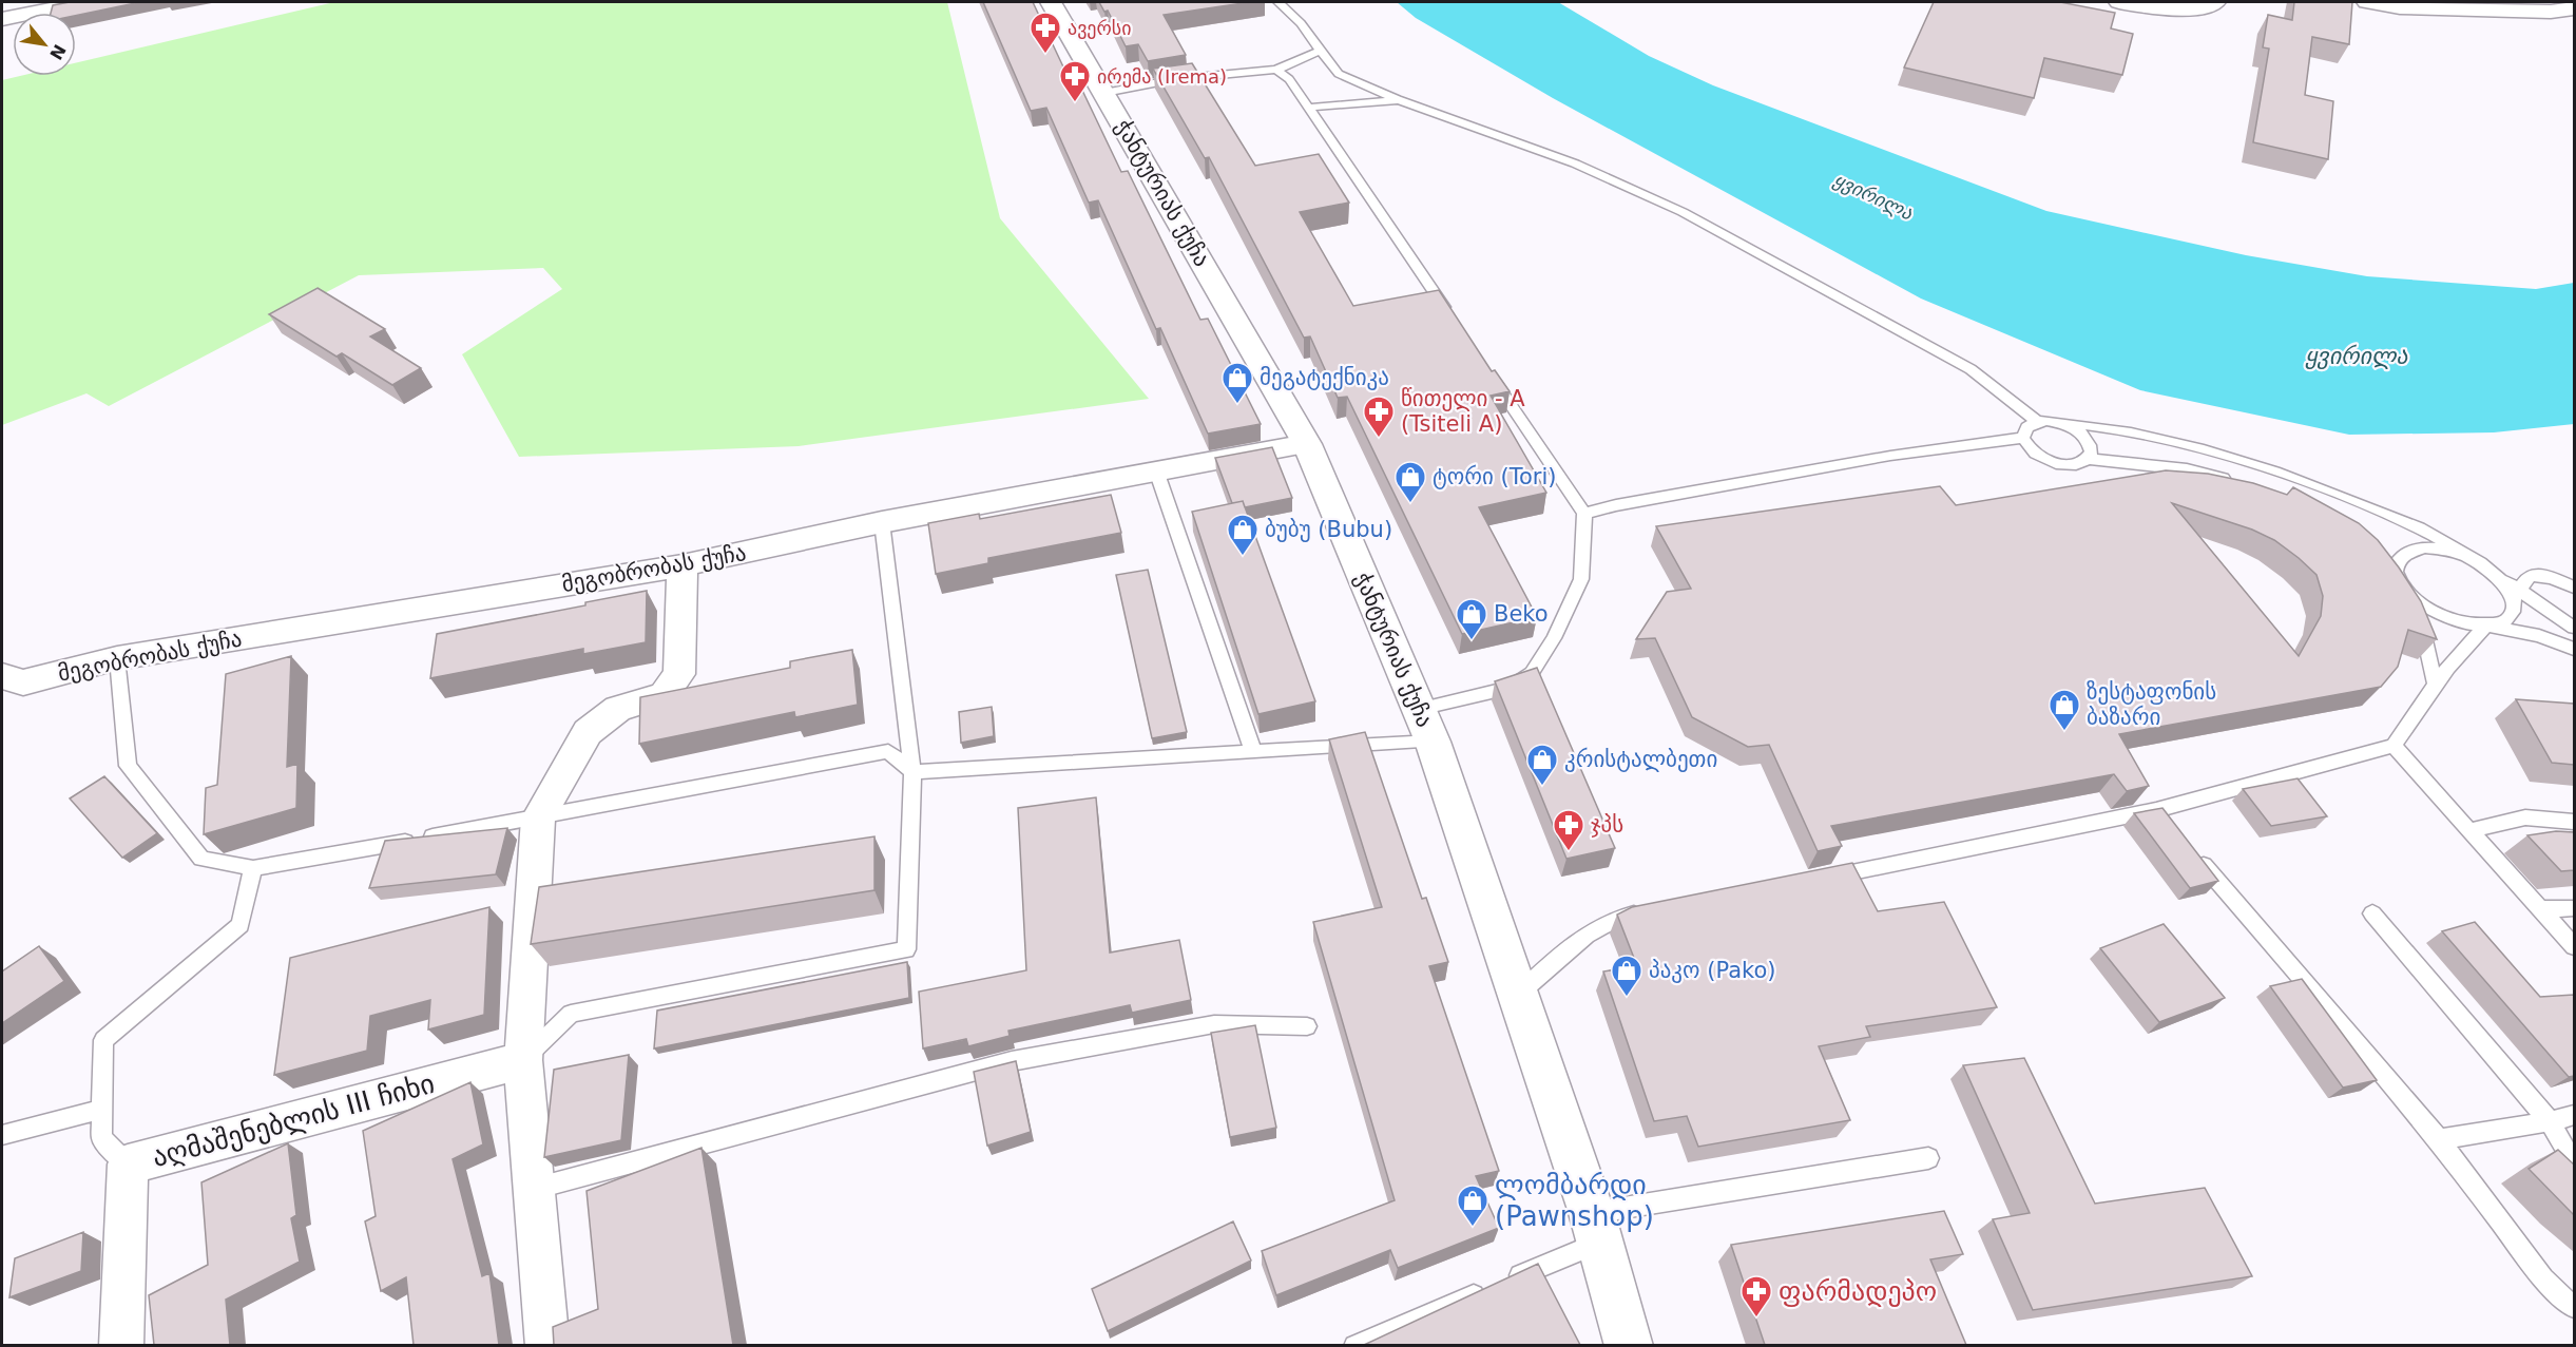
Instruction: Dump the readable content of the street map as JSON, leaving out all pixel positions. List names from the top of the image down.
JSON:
{
  "streets": {
    "street": ["ჭანტურიას ქუჩა", "მეგობრობას ქუჩა", "აღმაშენებლის III ჩიხი"]
  },
  "crossings": [
    ["ჭანტურიას ქუჩა", "მეგობრობას ქუჩა"]
  ],
  "water": ["ყვირილა"],
  "places": {
    "pharmacy": [
      "ავერსი",
      "ირემა (Irema)",
      "წითელი - A (Tsiteli A)",
      "ჯპს",
      "ფარმადეპო"
    ],
    "shop": [
      "მეგატექნიკა",
      "ტორი (Tori)",
      "ბუბუ (Bubu)",
      "Beko",
      "ზესტაფონის ბაზარი",
      "კრისტალბეთი",
      "პაკო (Pako)",
      "ლომბარდი (Pawnshop)"
    ]
  },
  "north": "bottom right"
}
